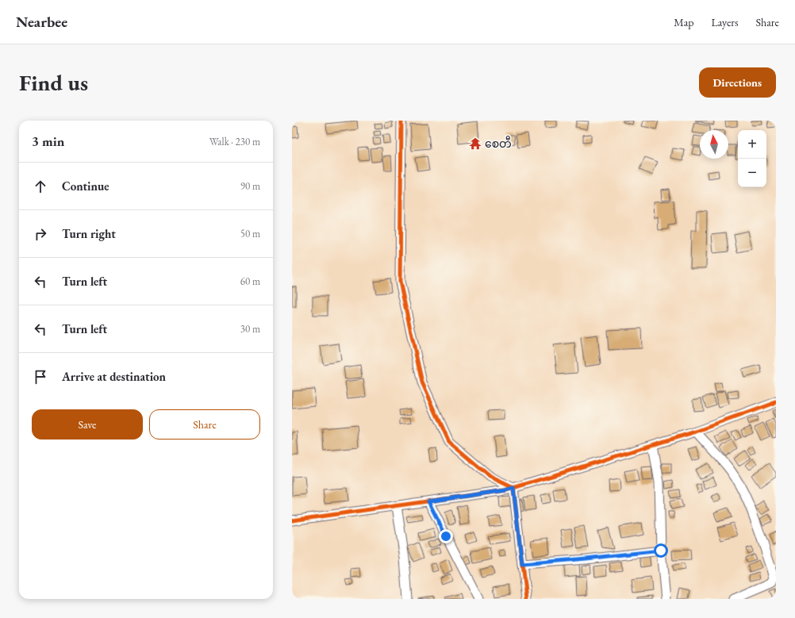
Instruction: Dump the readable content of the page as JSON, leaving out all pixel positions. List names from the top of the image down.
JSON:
{
  "places": {
    "temple": ["စေတီ"]
  },
  "north": "top",
  "page": {
    "header": "Nearbee",
    "nav": ["Map", "Layers", "Share"],
    "buttons": [
      "Directions",
      ["Save", "Share"]
    ],
    "title": "Find us",
    "heading": ["3 min", "Walk · 230 m"],
    "map_buttons": ["+", "−"],
    "list": [
      ["Continue", "90 m"],
      ["Turn right", "50 m"],
      ["Turn left", "60 m"],
      ["Turn left", "30 m"],
      "Arrive at destination"
    ]
  }
}
